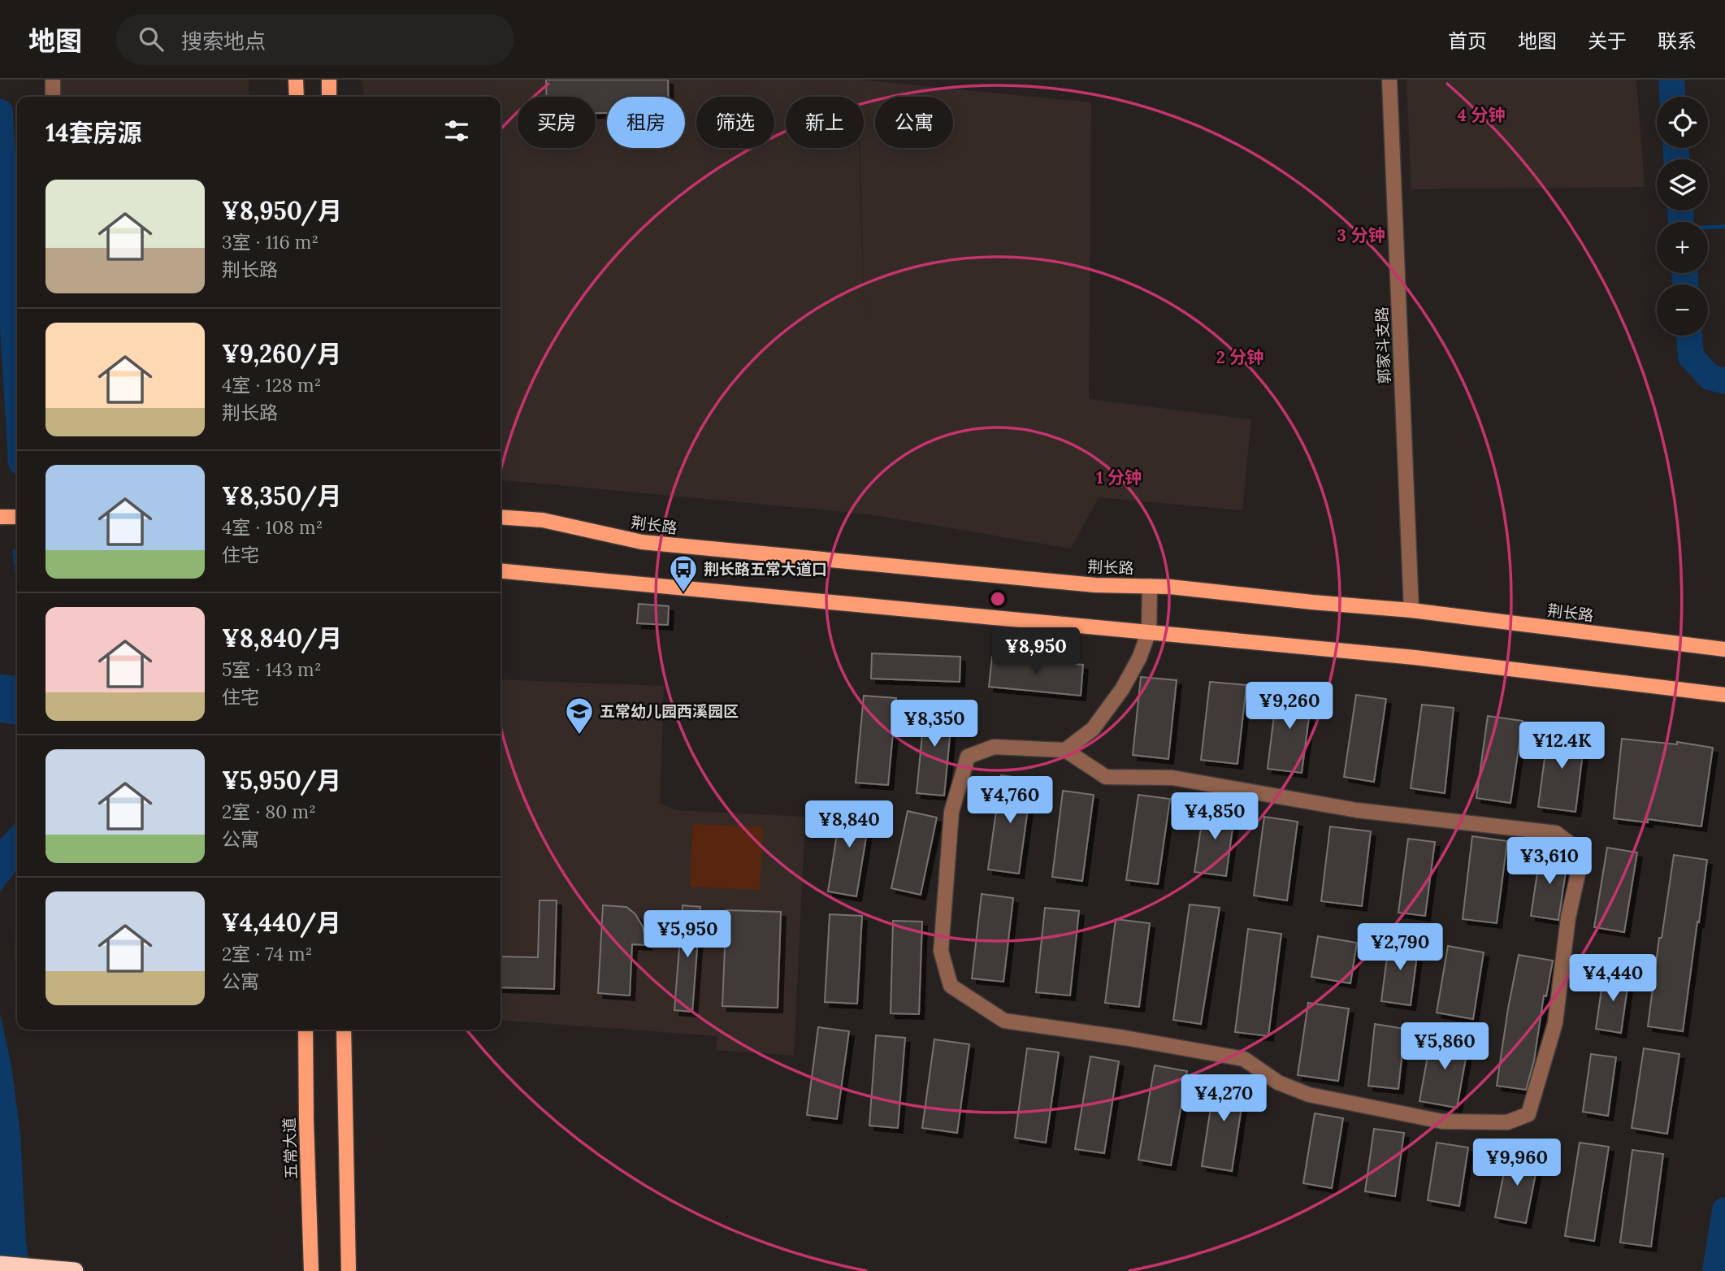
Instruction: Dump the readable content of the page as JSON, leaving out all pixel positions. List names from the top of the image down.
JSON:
{
  "streets": {
    "main road": ["荆长路", "五常大道"],
    "street": ["郭家斗支路"]
  },
  "crossings": [
    ["郭家斗支路", "荆长路"]
  ],
  "places": {
    "bus stop": ["荆长路五常大道口"],
    "school or university": ["五常幼儿园西溪园区"]
  },
  "page": {
    "header": "地图",
    "search": "搜索地点",
    "nav": [
      "首页",
      "地图",
      "关于",
      "联系"
    ],
    "map_buttons": ["+", "−"],
    "chip": [
      "买房",
      "租房",
      "筛选",
      "新上",
      "公寓"
    ],
    "heading": "14套房源",
    "list": [
      {
        "name": "¥8,950/月",
        "note": "3室 · 116 m² · 荆长路"
      },
      {
        "name": "¥9,260/月",
        "note": "4室 · 128 m² · 荆长路"
      },
      {
        "name": "¥8,350/月",
        "note": "4室 · 108 m² · 住宅"
      },
      {
        "name": "¥8,840/月",
        "note": "5室 · 143 m² · 住宅"
      },
      {
        "name": "¥5,950/月",
        "note": "2室 · 80 m² · 公寓"
      },
      {
        "name": "¥4,440/月",
        "note": "2室 · 74 m² · 公寓"
      }
    ],
    "price": [
      "¥8,950",
      "¥9,260",
      "¥8,350",
      "¥12.4K",
      "¥4,760",
      "¥4,850",
      "¥8,840",
      "¥3,610",
      "¥5,950",
      "¥2,790",
      "¥4,440",
      "¥5,860",
      "¥4,270",
      "¥9,960"
    ]
  },
  "rings": [
    "4 分钟",
    "3 分钟",
    "2 分钟",
    "1 分钟"
  ]
}
